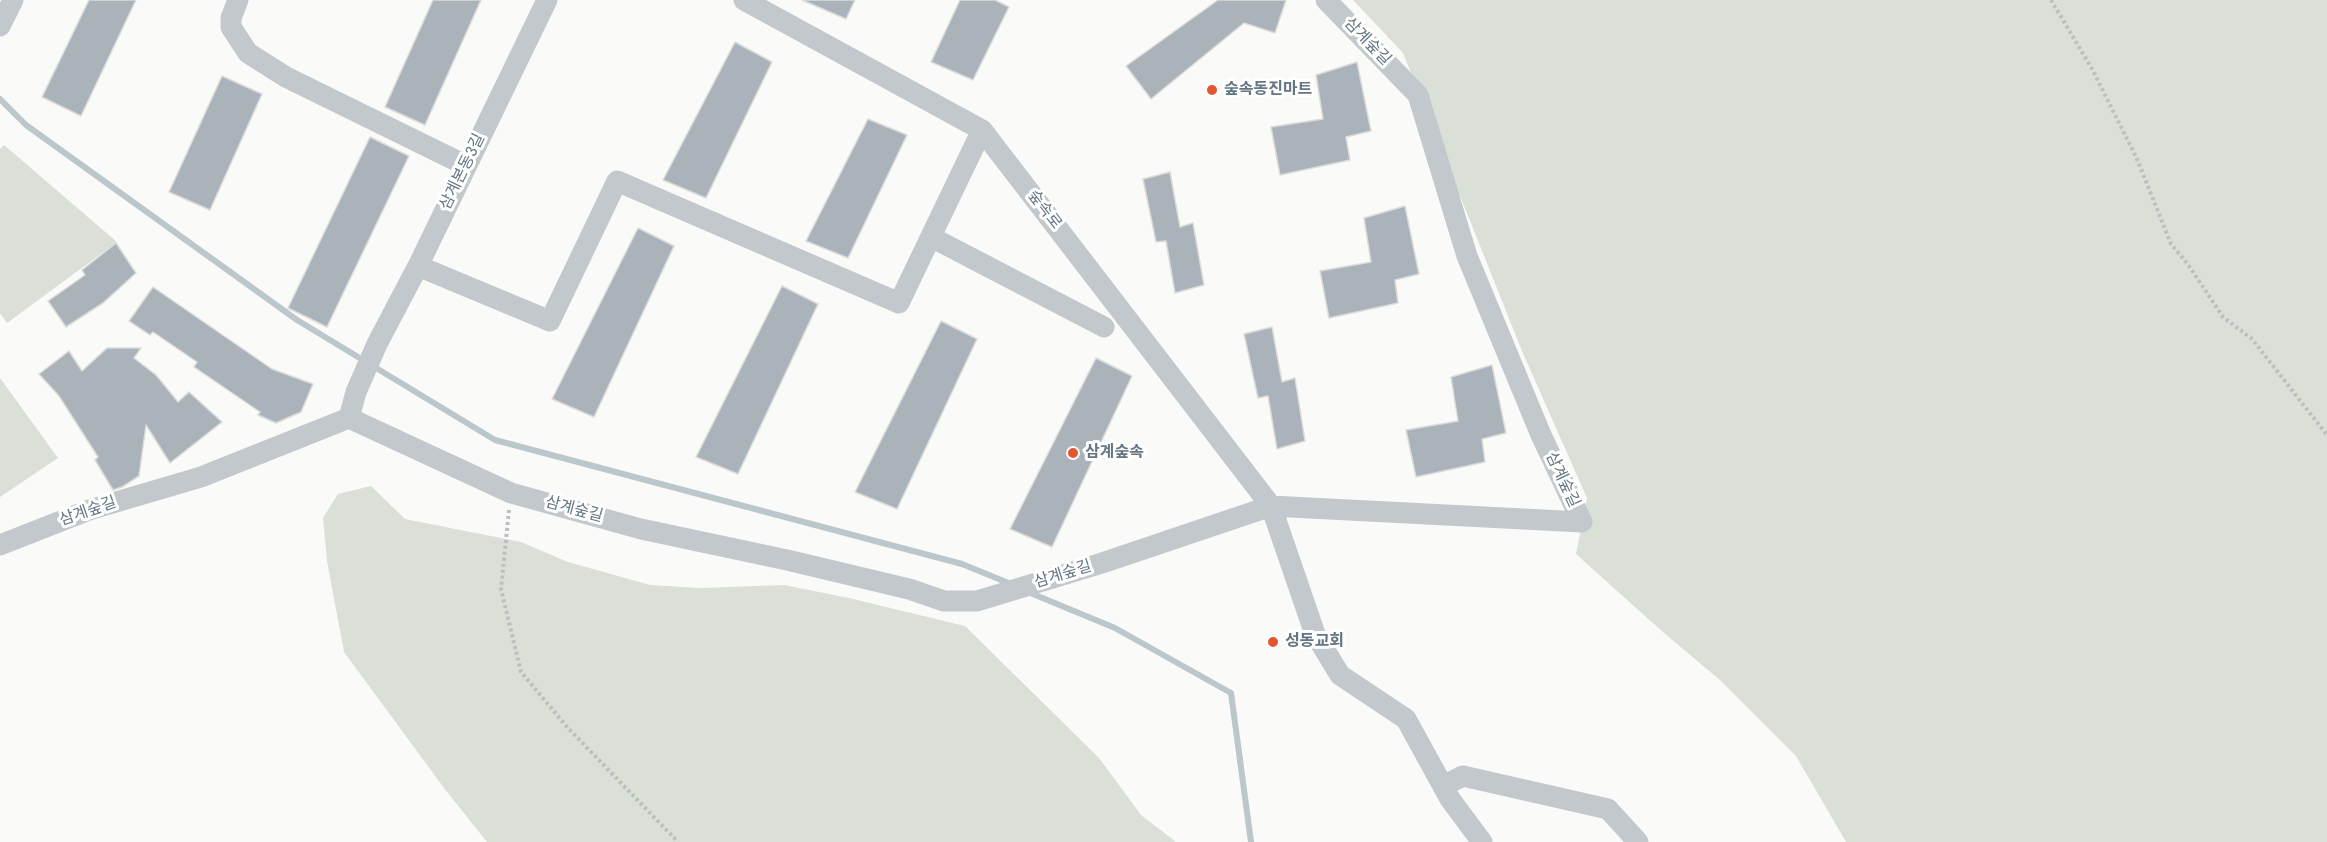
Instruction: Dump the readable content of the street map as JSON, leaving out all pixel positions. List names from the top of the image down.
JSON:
{
  "streets": {
    "street": ["삼계숲길", "삼계본동3길", "숲속로"]
  },
  "crossings": [
    ["삼계숲길", "삼계본동3길"],
    ["삼계숲길", "숲속로"]
  ],
  "places": ["숲속동진마트", "삼계숲속", "성동교회"]
}
